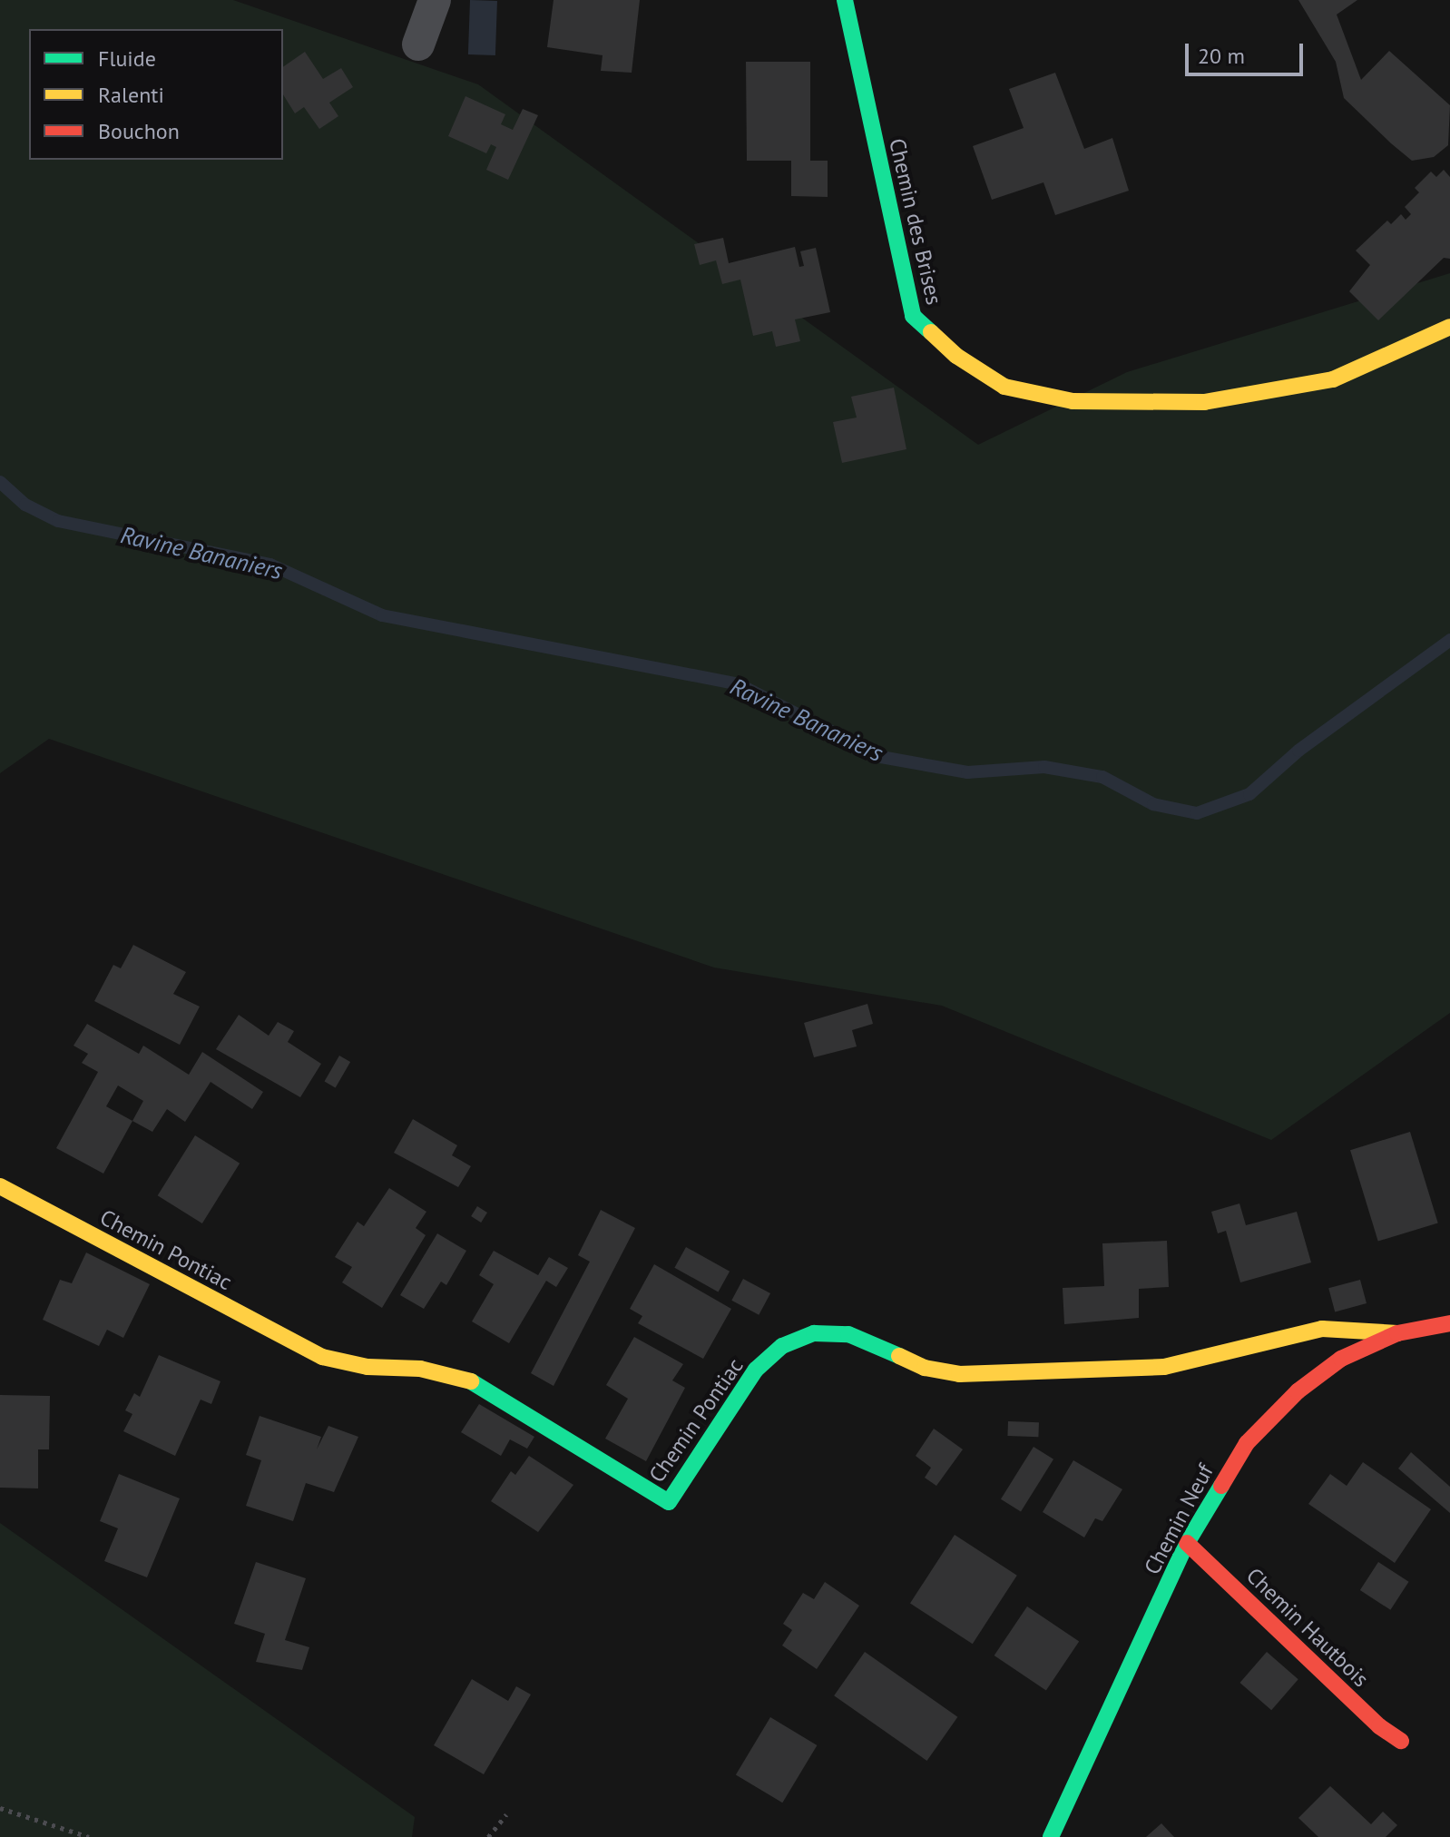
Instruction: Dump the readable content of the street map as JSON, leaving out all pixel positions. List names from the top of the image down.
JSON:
{
  "streets": {
    "street": [
      "Chemin des Brises",
      "Chemin Pontiac",
      "Chemin Neuf",
      "Chemin Hautbois"
    ]
  },
  "crossings": [
    ["Chemin Pontiac", "Chemin Neuf"],
    ["Chemin Neuf", "Chemin Hautbois"]
  ],
  "water": ["Ravine Bananiers"],
  "legend": ["Fluide", "Ralenti", "Bouchon"],
  "scale_bar": "20 m"
}
